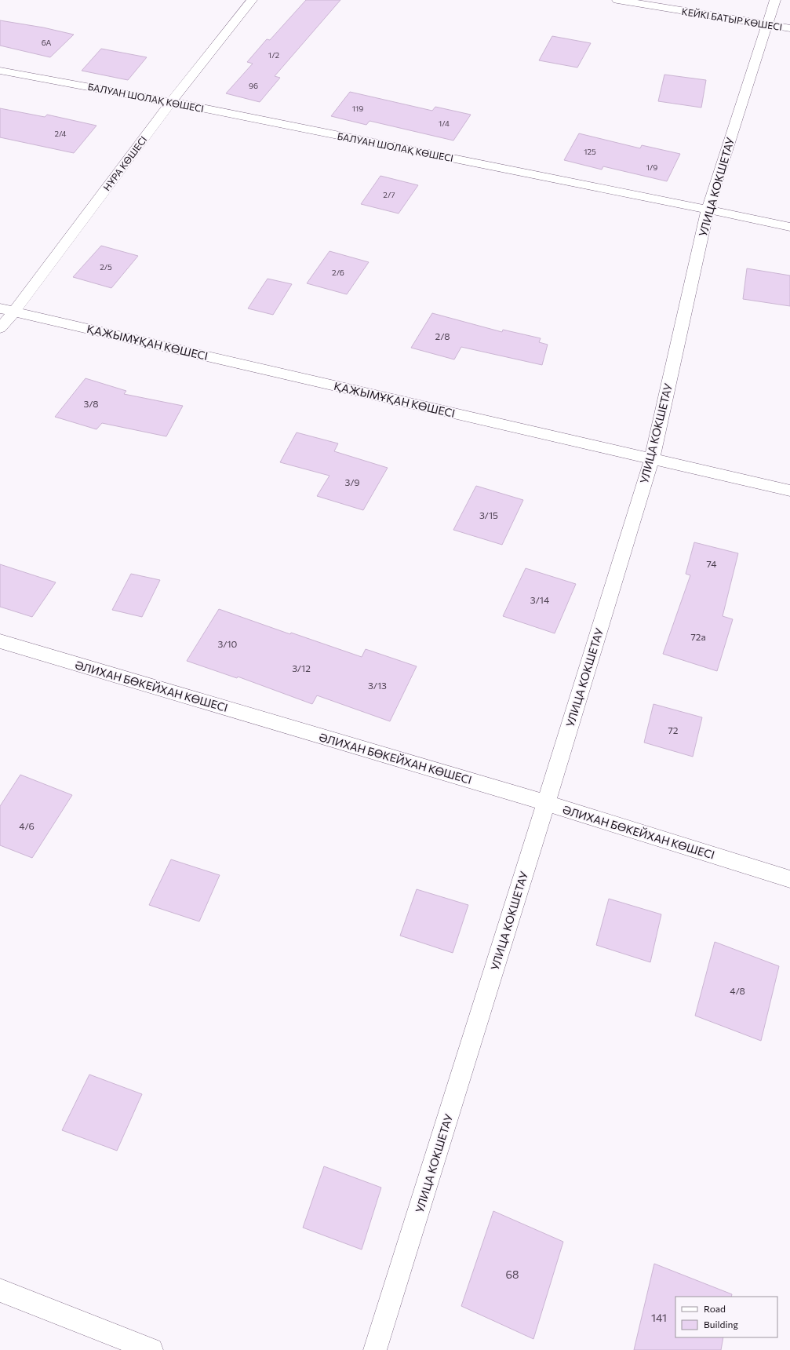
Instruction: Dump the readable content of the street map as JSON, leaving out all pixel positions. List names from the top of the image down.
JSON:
{
  "streets": {
    "street": [
      "КЕЙКІ БАТЫР КӨШЕСІ",
      "БАЛУАН ШОЛАҚ КӨШЕСІ",
      "НҰРА КӨШЕСІ",
      "УЛИЦА КОКШЕТАУ",
      "ҚАЖЫМҰҚАН КӨШЕСІ",
      "ӘЛИХАН БӨКЕЙХАН КӨШЕСІ"
    ]
  },
  "crossings": [
    ["КЕЙКІ БАТЫР КӨШЕСІ", "УЛИЦА КОКШЕТАУ"],
    ["БАЛУАН ШОЛАҚ КӨШЕСІ", "НҰРА КӨШЕСІ"],
    ["БАЛУАН ШОЛАҚ КӨШЕСІ", "УЛИЦА КОКШЕТАУ"],
    ["НҰРА КӨШЕСІ", "ҚАЖЫМҰҚАН КӨШЕСІ"],
    ["УЛИЦА КОКШЕТАУ", "ҚАЖЫМҰҚАН КӨШЕСІ"],
    ["УЛИЦА КОКШЕТАУ", "ӘЛИХАН БӨКЕЙХАН КӨШЕСІ"]
  ],
  "house_numbers": [
    "6А",
    "1/2",
    "96",
    "119",
    "1/4",
    "2/4",
    "125",
    "1/9",
    "2/7",
    "2/5",
    "2/6",
    "2/8",
    "3/8",
    "3/9",
    "3/15",
    "74",
    "3/14",
    "72а",
    "3/10",
    "3/12",
    "3/13",
    "72",
    "4/6",
    "4/8",
    "68",
    "141"
  ],
  "legend": ["Road", "Building"]
}
